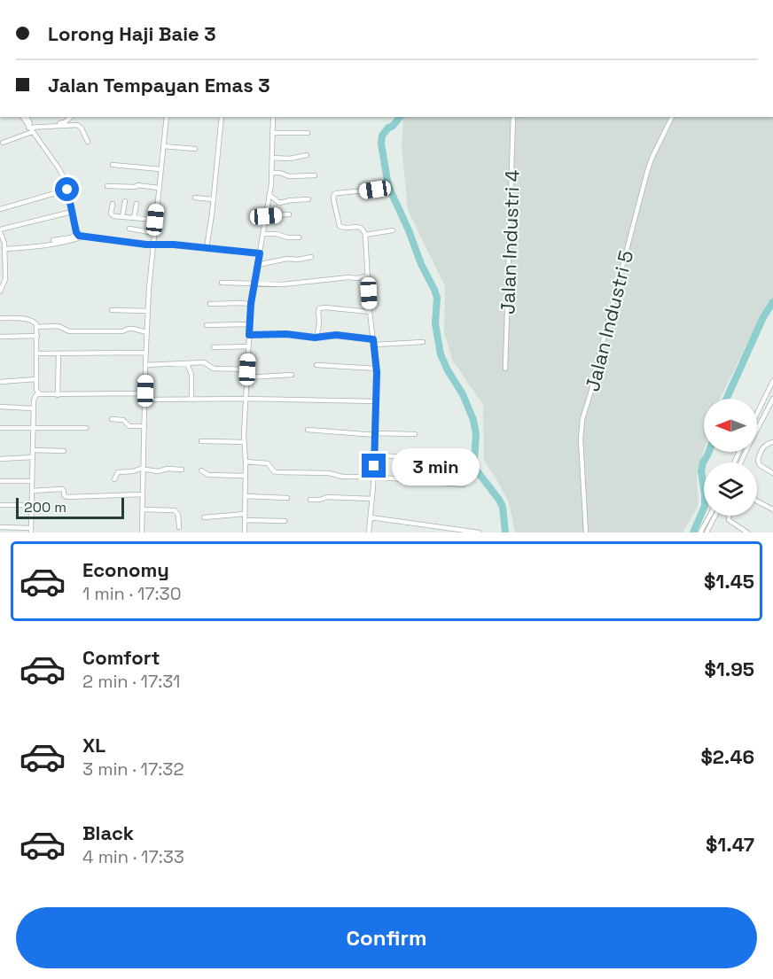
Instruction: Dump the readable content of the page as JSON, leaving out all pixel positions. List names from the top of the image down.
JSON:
{
  "streets": {
    "street": ["Jalan Industri 4", "Jalan Industri 5"]
  },
  "scale_bar": "200 m",
  "north": "left",
  "page": {
    "banner": ["Lorong Haji Baie 3", "Jalan Tempayan Emas 3"],
    "bubble": "3 min",
    "scale": "200 m",
    "list": [
      {
        "name": "Economy",
        "note": "1 min · 17:30",
        "value": "$1.45"
      },
      {
        "name": "Comfort",
        "note": "2 min · 17:31",
        "value": "$1.95"
      },
      {
        "name": "XL",
        "note": "3 min · 17:32",
        "value": "$2.46"
      },
      {
        "name": "Black",
        "note": "4 min · 17:33",
        "value": "$1.47"
      }
    ],
    "buttons": "Confirm"
  }
}
